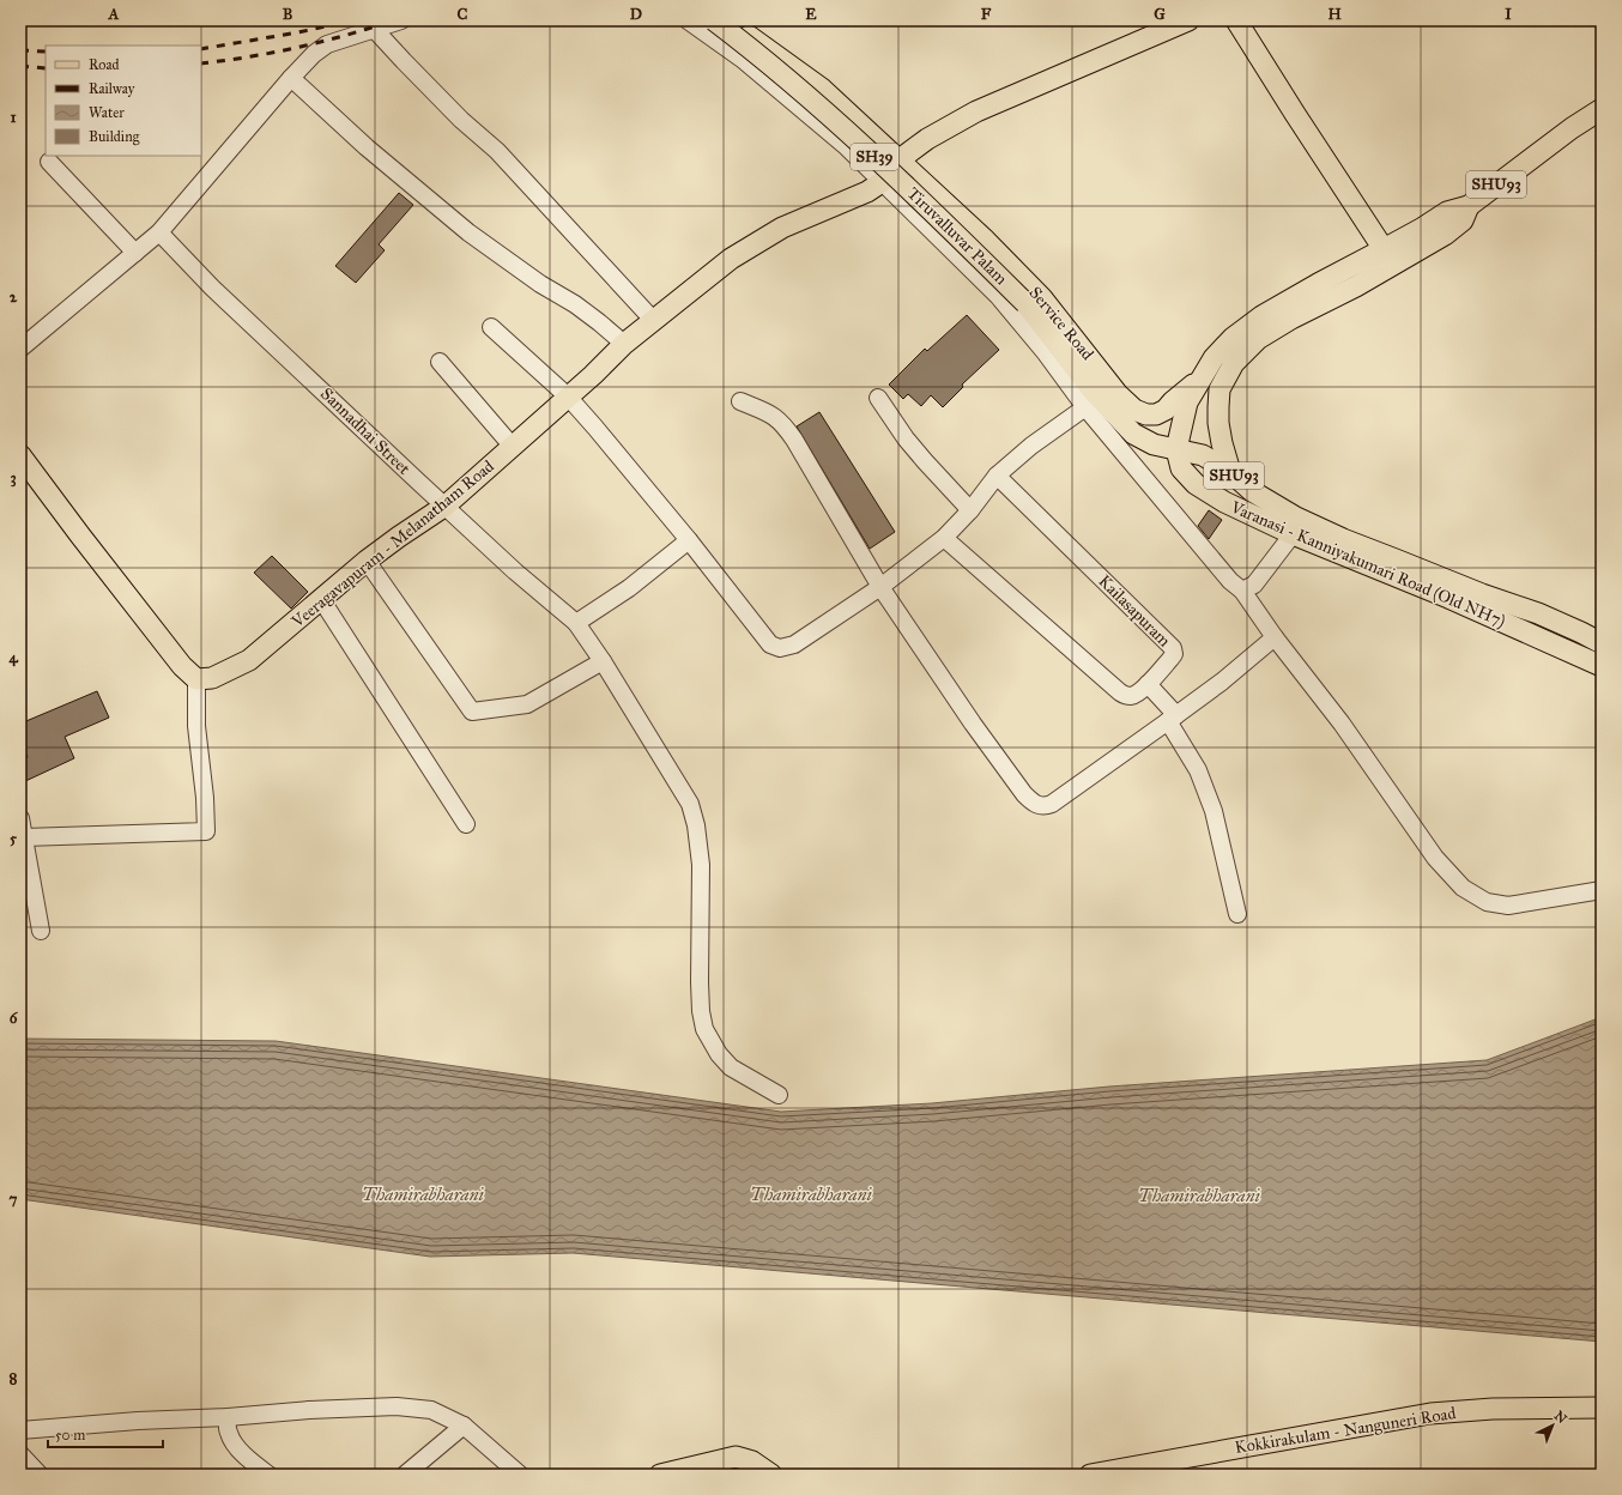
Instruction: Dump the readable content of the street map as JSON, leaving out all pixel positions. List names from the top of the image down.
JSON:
{
  "streets": {
    "main road": [
      "SH39",
      "SHU93",
      "Tiruvalluvar Palam",
      "Service Road",
      "Veeragavapuram - Melanatham Road",
      "Varanasi - Kanniyakumari Road (Old NH7)",
      "Kokkirakulam - Nanguneri Road"
    ],
    "street": ["Sannadhai Street", "Kailasapuram"]
  },
  "crossings": [
    ["SHU93", "Tiruvalluvar Palam"],
    ["SHU93", "Service Road"],
    ["SHU93", "Varanasi - Kanniyakumari Road (Old NH7)"],
    ["Tiruvalluvar Palam", "Varanasi - Kanniyakumari Road (Old NH7)"],
    ["Sannadhai Street", "Veeragavapuram - Melanatham Road"]
  ],
  "water": ["Thamirabharani"],
  "legend": [
    "Road",
    "Railway",
    "Water",
    "Building"
  ],
  "scale_bar": "50 m",
  "north": "top right",
  "grid": {
    "columns": [
      "A",
      "B",
      "C",
      "D",
      "E",
      "F",
      "G",
      "H",
      "I"
    ],
    "rows": [
      "1",
      "2",
      "3",
      "4",
      "5",
      "6",
      "7",
      "8"
    ]
  }
}
